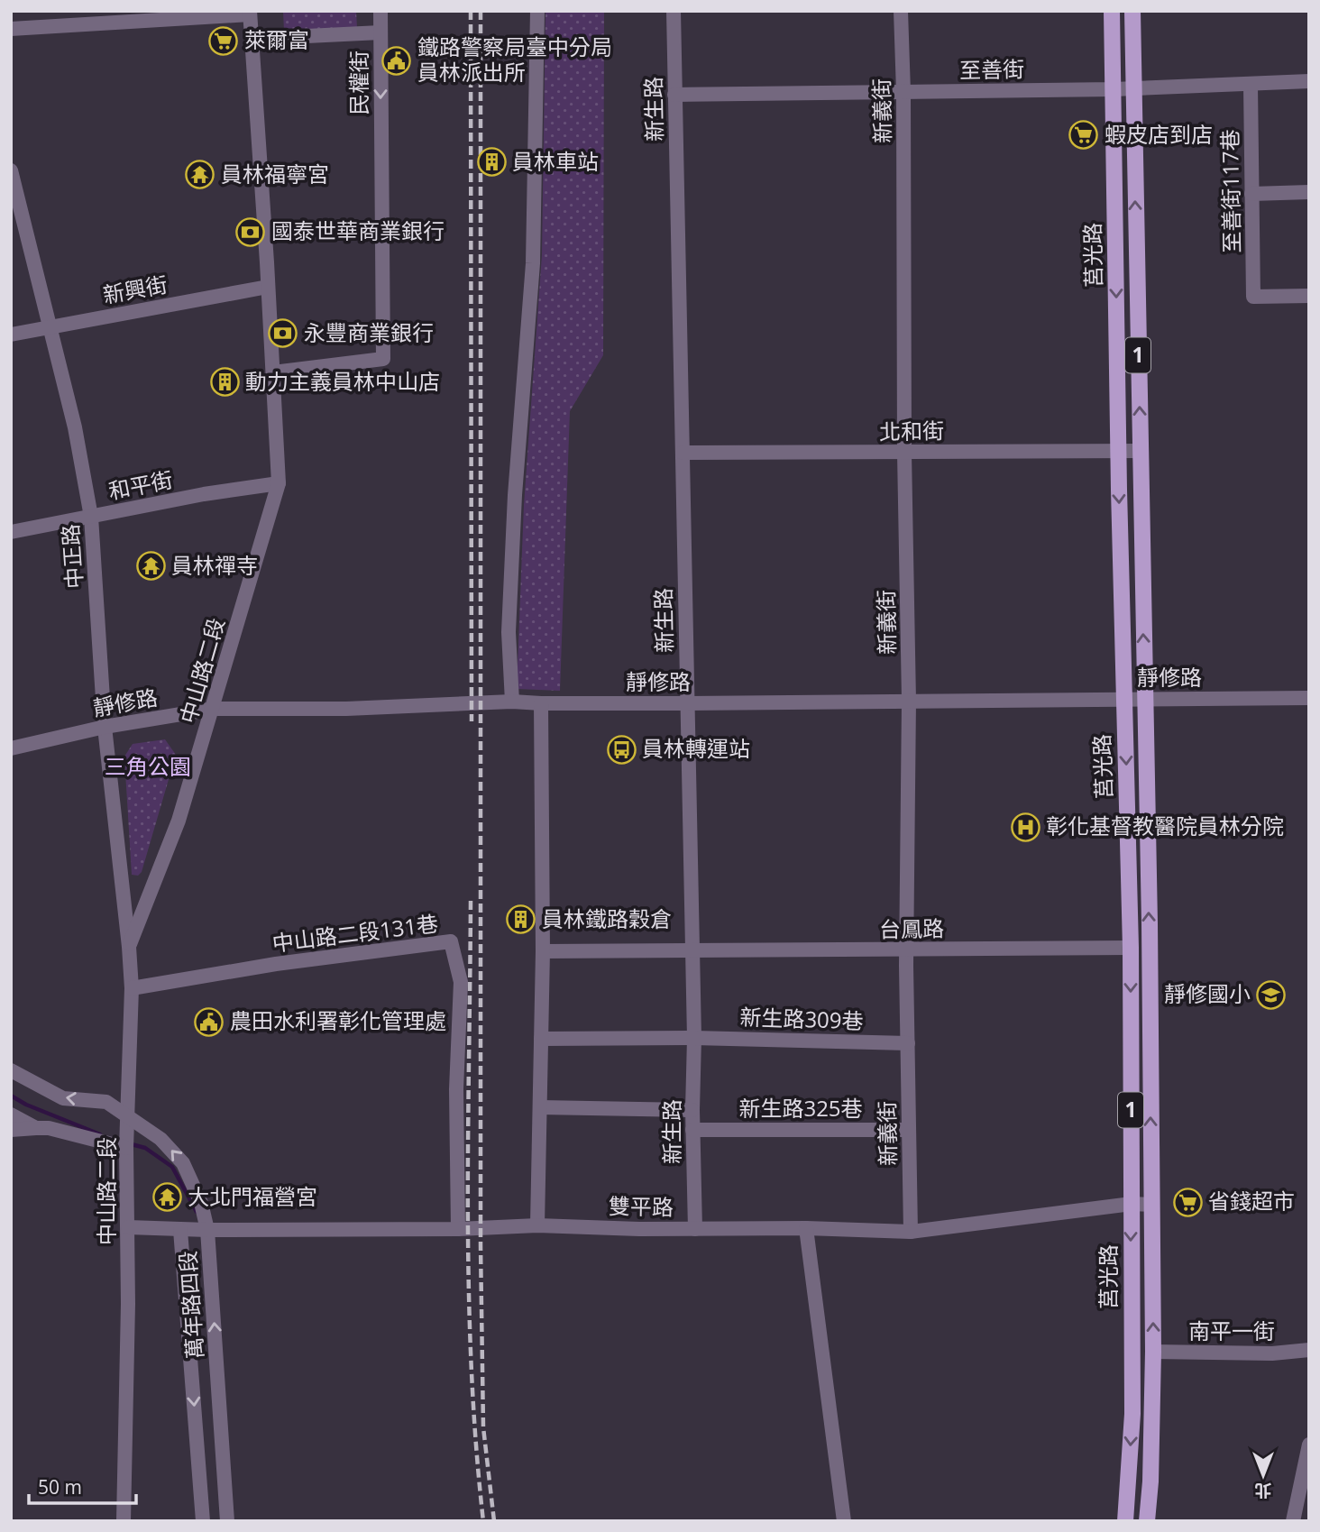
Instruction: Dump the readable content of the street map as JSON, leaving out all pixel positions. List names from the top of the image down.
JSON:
{
  "streets": {
    "main road": ["莒光路", "1"],
    "street": [
      "至善街",
      "民權街",
      "新生路",
      "新義街",
      "至善街117巷",
      "新興街",
      "北和街",
      "和平街",
      "中正路",
      "中山路二段",
      "靜修路",
      "台鳳路",
      "中山路二段131巷",
      "新生路309巷",
      "新生路325巷",
      "雙平路",
      "萬年路四段",
      "南平一街"
    ]
  },
  "crossings": [
    ["至善街", "新生路"],
    ["至善街", "新義街"],
    ["至善街", "至善街117巷"],
    ["至善街", "莒光路"],
    ["民權街", "中山路二段"],
    ["新生路", "北和街"],
    ["新生路", "靜修路"],
    ["新生路", "台鳳路"],
    ["新生路", "新生路309巷"],
    ["新生路", "新生路325巷"],
    ["新生路", "雙平路"],
    ["新義街", "北和街"],
    ["新義街", "靜修路"],
    ["新義街", "台鳳路"],
    ["新義街", "新生路309巷"],
    ["新義街", "新生路325巷"],
    ["新義街", "雙平路"],
    ["莒光路", "北和街"],
    ["莒光路", "靜修路"],
    ["莒光路", "台鳳路"],
    ["莒光路", "雙平路"],
    ["莒光路", "南平一街"],
    ["新興街", "中正路"],
    ["新興街", "中山路二段"],
    ["和平街", "中正路"],
    ["和平街", "中山路二段"],
    ["中正路", "中山路二段"],
    ["中正路", "靜修路"],
    ["中山路二段", "靜修路"],
    ["中山路二段", "中山路二段131巷"],
    ["中山路二段", "雙平路"],
    ["中山路二段", "萬年路四段"],
    ["中山路二段131巷", "雙平路"],
    ["雙平路", "萬年路四段"]
  ],
  "one_way": ["民權街"],
  "parks": ["三角公園"],
  "places": {
    "supermarket": ["萊爾富", "蝦皮店到店", "省錢超市"],
    "public building": ["鐵路警察局臺中分局 員林派出所", "農田水利署彰化管理處"],
    "building": ["員林車站", "動力主義員林中山店", "員林鐵路穀倉"],
    "temple": ["員林福寧宮", "員林禪寺", "大北門福營宮"],
    "bank": ["國泰世華商業銀行", "永豐商業銀行"],
    "bus stop": ["員林轉運站"],
    "hospital": ["彰化基督教醫院員林分院"],
    "school or university": ["靜修國小"]
  },
  "scale_bar": "50 m",
  "north": "bottom"
}
